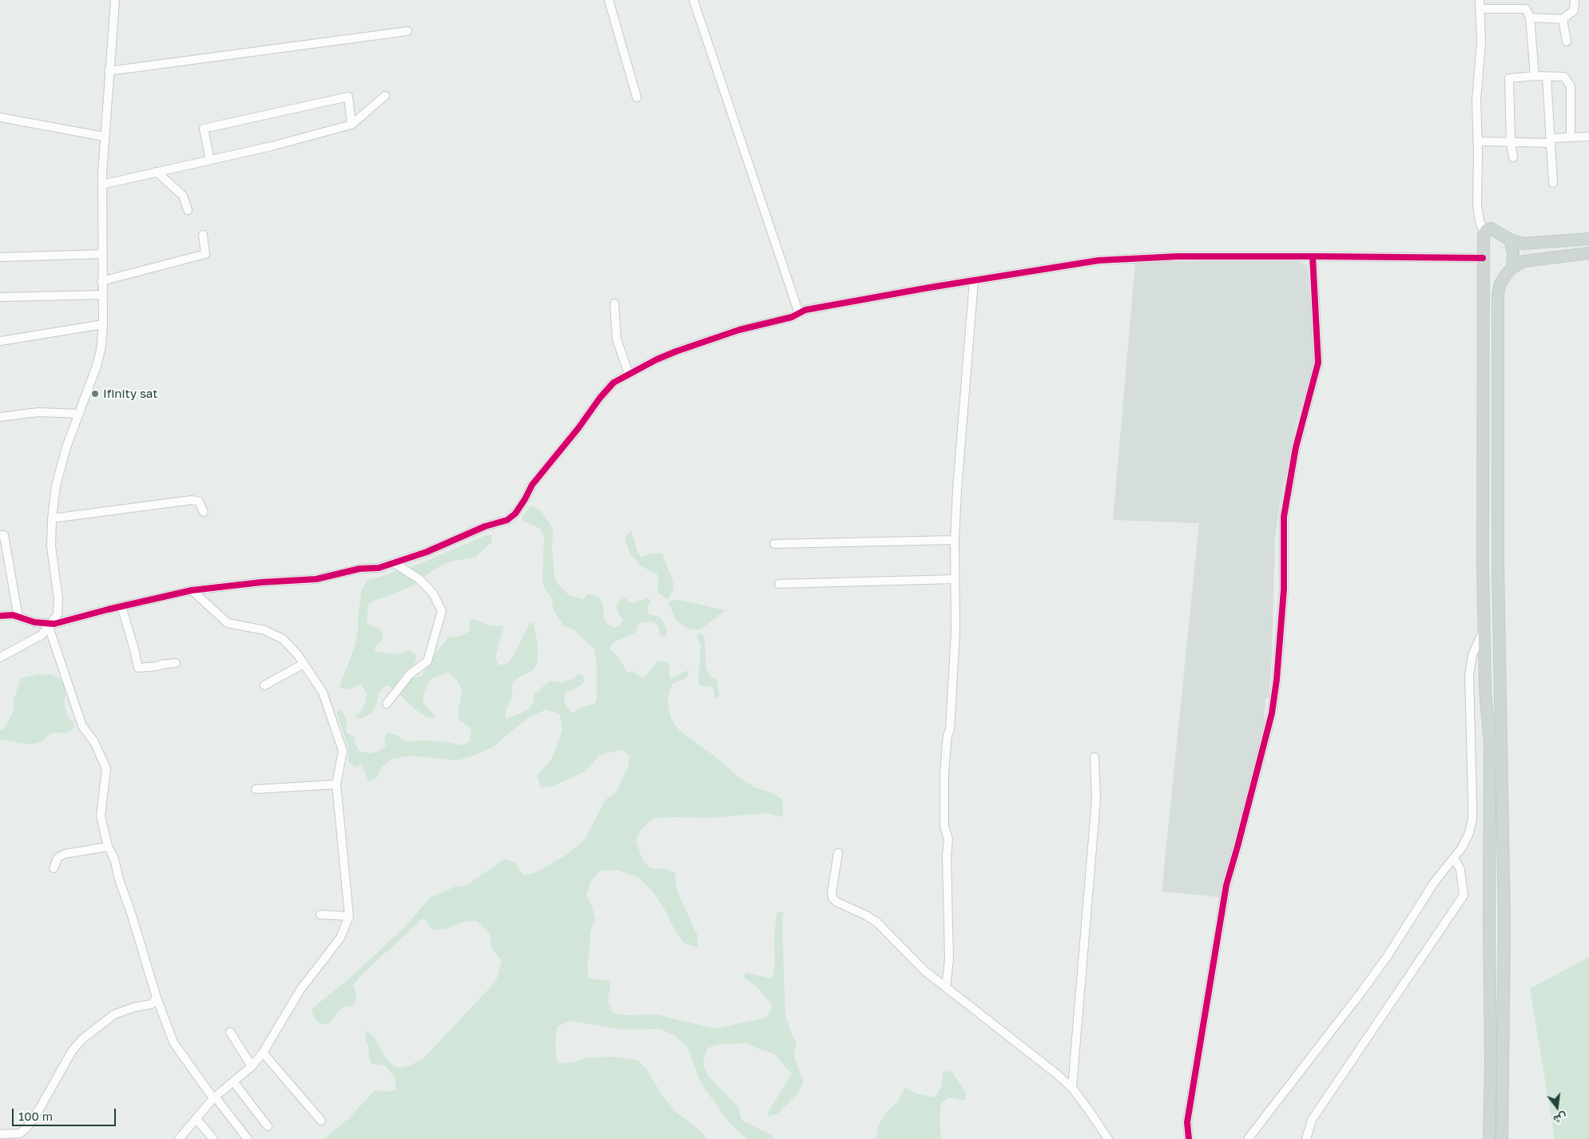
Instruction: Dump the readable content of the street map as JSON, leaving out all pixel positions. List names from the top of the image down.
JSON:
{
  "places": ["Ifinity sat"],
  "scale_bar": "100 m",
  "north": "bottom"
}
